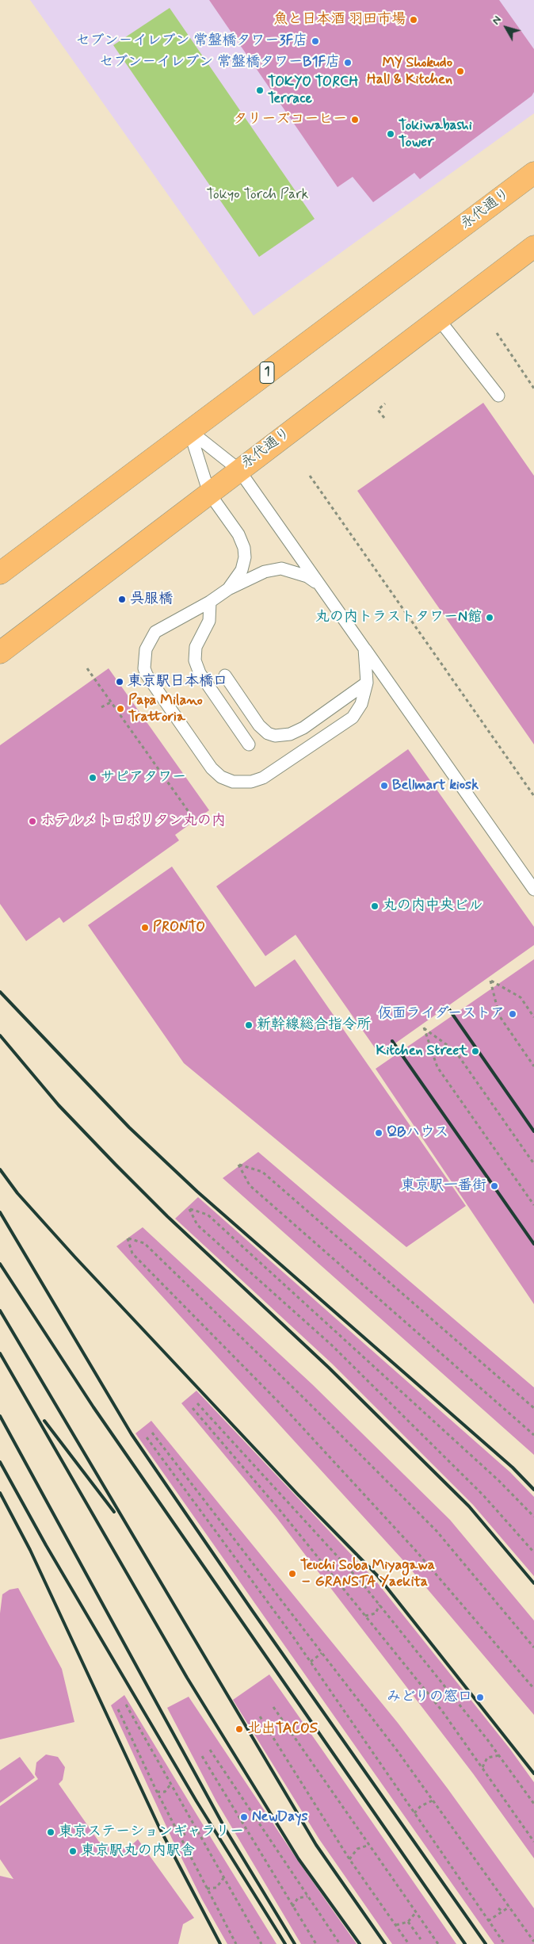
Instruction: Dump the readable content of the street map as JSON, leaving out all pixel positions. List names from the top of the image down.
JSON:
{
  "streets": {
    "highway": ["永代通り", "1"]
  },
  "parks": ["Tokyo Torch Park"],
  "places": [
    "魚と日本酒 羽田市場",
    "セブン－イレブン 常盤橋タワー3F店",
    "セブン－イレブン 常盤橋タワーB1F店",
    "MY Shokudo Hall & Kitchen",
    "TOKYO TORCH Terrace",
    "タリーズコーヒー",
    "Tokiwabashi Tower",
    "呉服橋",
    "丸の内トラストタワーN館",
    "東京駅日本橋口",
    "Papa Milano Trattoria",
    "サピアタワー",
    "Bellmart kiosk",
    "ホテルメトロポリタン丸の内",
    "丸の内中央ビル",
    "PRONTO",
    "仮面ライダーストア",
    "新幹線総合指令所",
    "Kitchen Street",
    "QBハウス",
    "東京駅一番街",
    "Teuchi Soba Miyagawa – GRANSTA Yaekita",
    "みどりの窓口",
    "北出TACOS",
    "NewDays",
    "東京ステーションギャラリー",
    "東京駅丸の内駅舎"
  ],
  "north": "top left"
}
